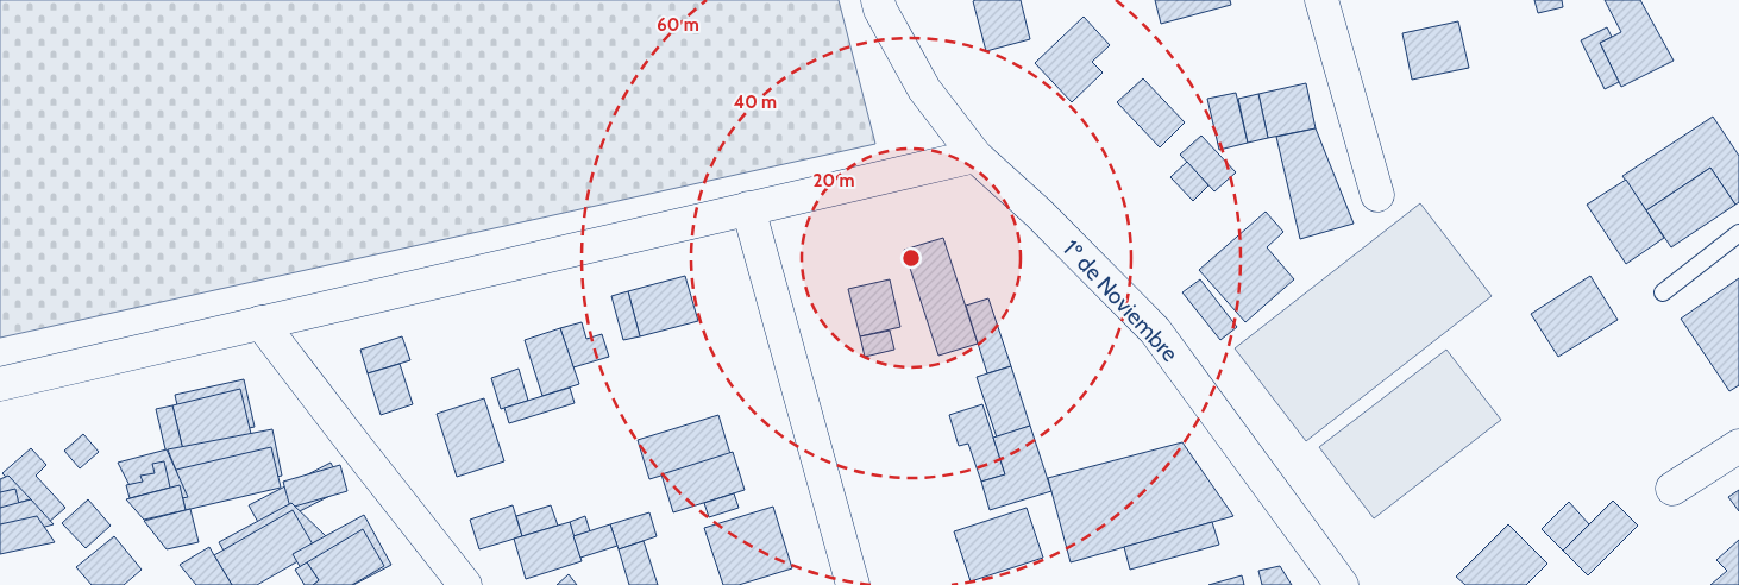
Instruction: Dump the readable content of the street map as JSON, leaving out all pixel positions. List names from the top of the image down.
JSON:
{
  "streets": {
    "street": ["1º de Noviembre"]
  },
  "rings": ["60 m", "40 m", "20 m"]
}
